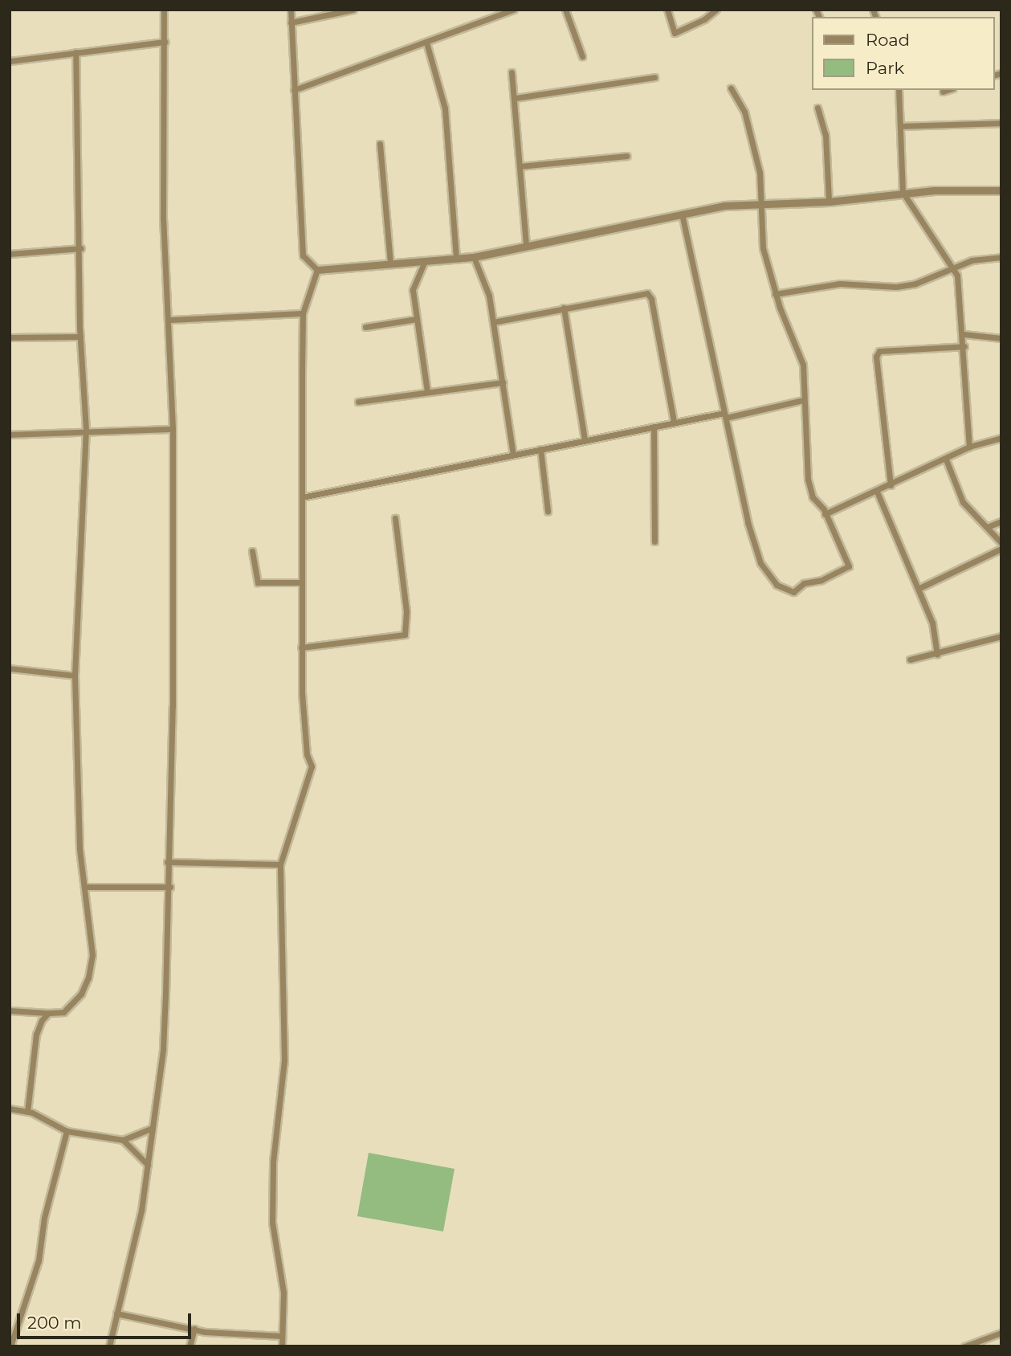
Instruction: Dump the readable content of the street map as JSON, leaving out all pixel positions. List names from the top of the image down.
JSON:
{
  "legend": ["Road", "Park"],
  "scale_bar": "200 m"
}
